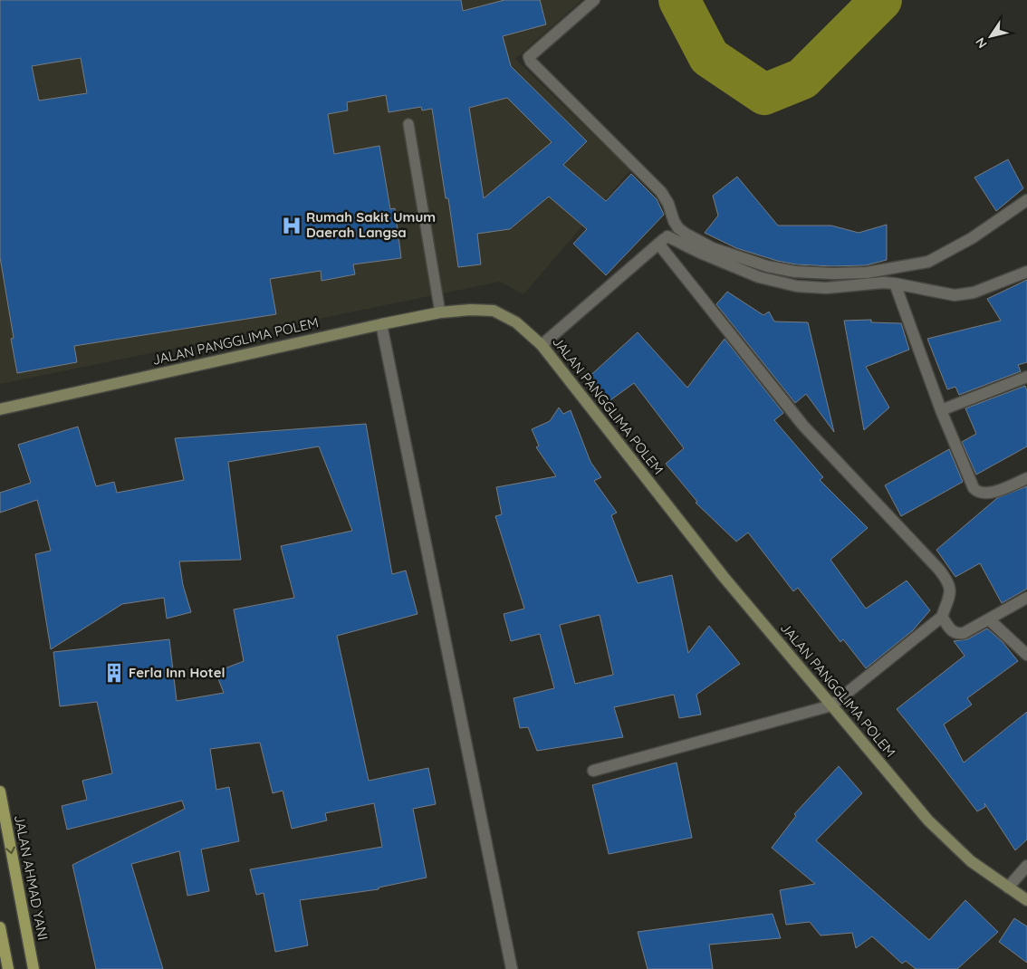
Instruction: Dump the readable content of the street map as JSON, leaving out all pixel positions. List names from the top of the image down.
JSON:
{
  "streets": {
    "main road": ["JALAN AHMAD YANI"],
    "street": ["JALAN PANGGLIMA POLEM"]
  },
  "one_way": ["JALAN AHMAD YANI"],
  "places": {
    "hospital": ["Rumah Sakit Umum Daerah Langsa"],
    "building": ["Ferla Inn Hotel"]
  },
  "north": "bottom left"
}
